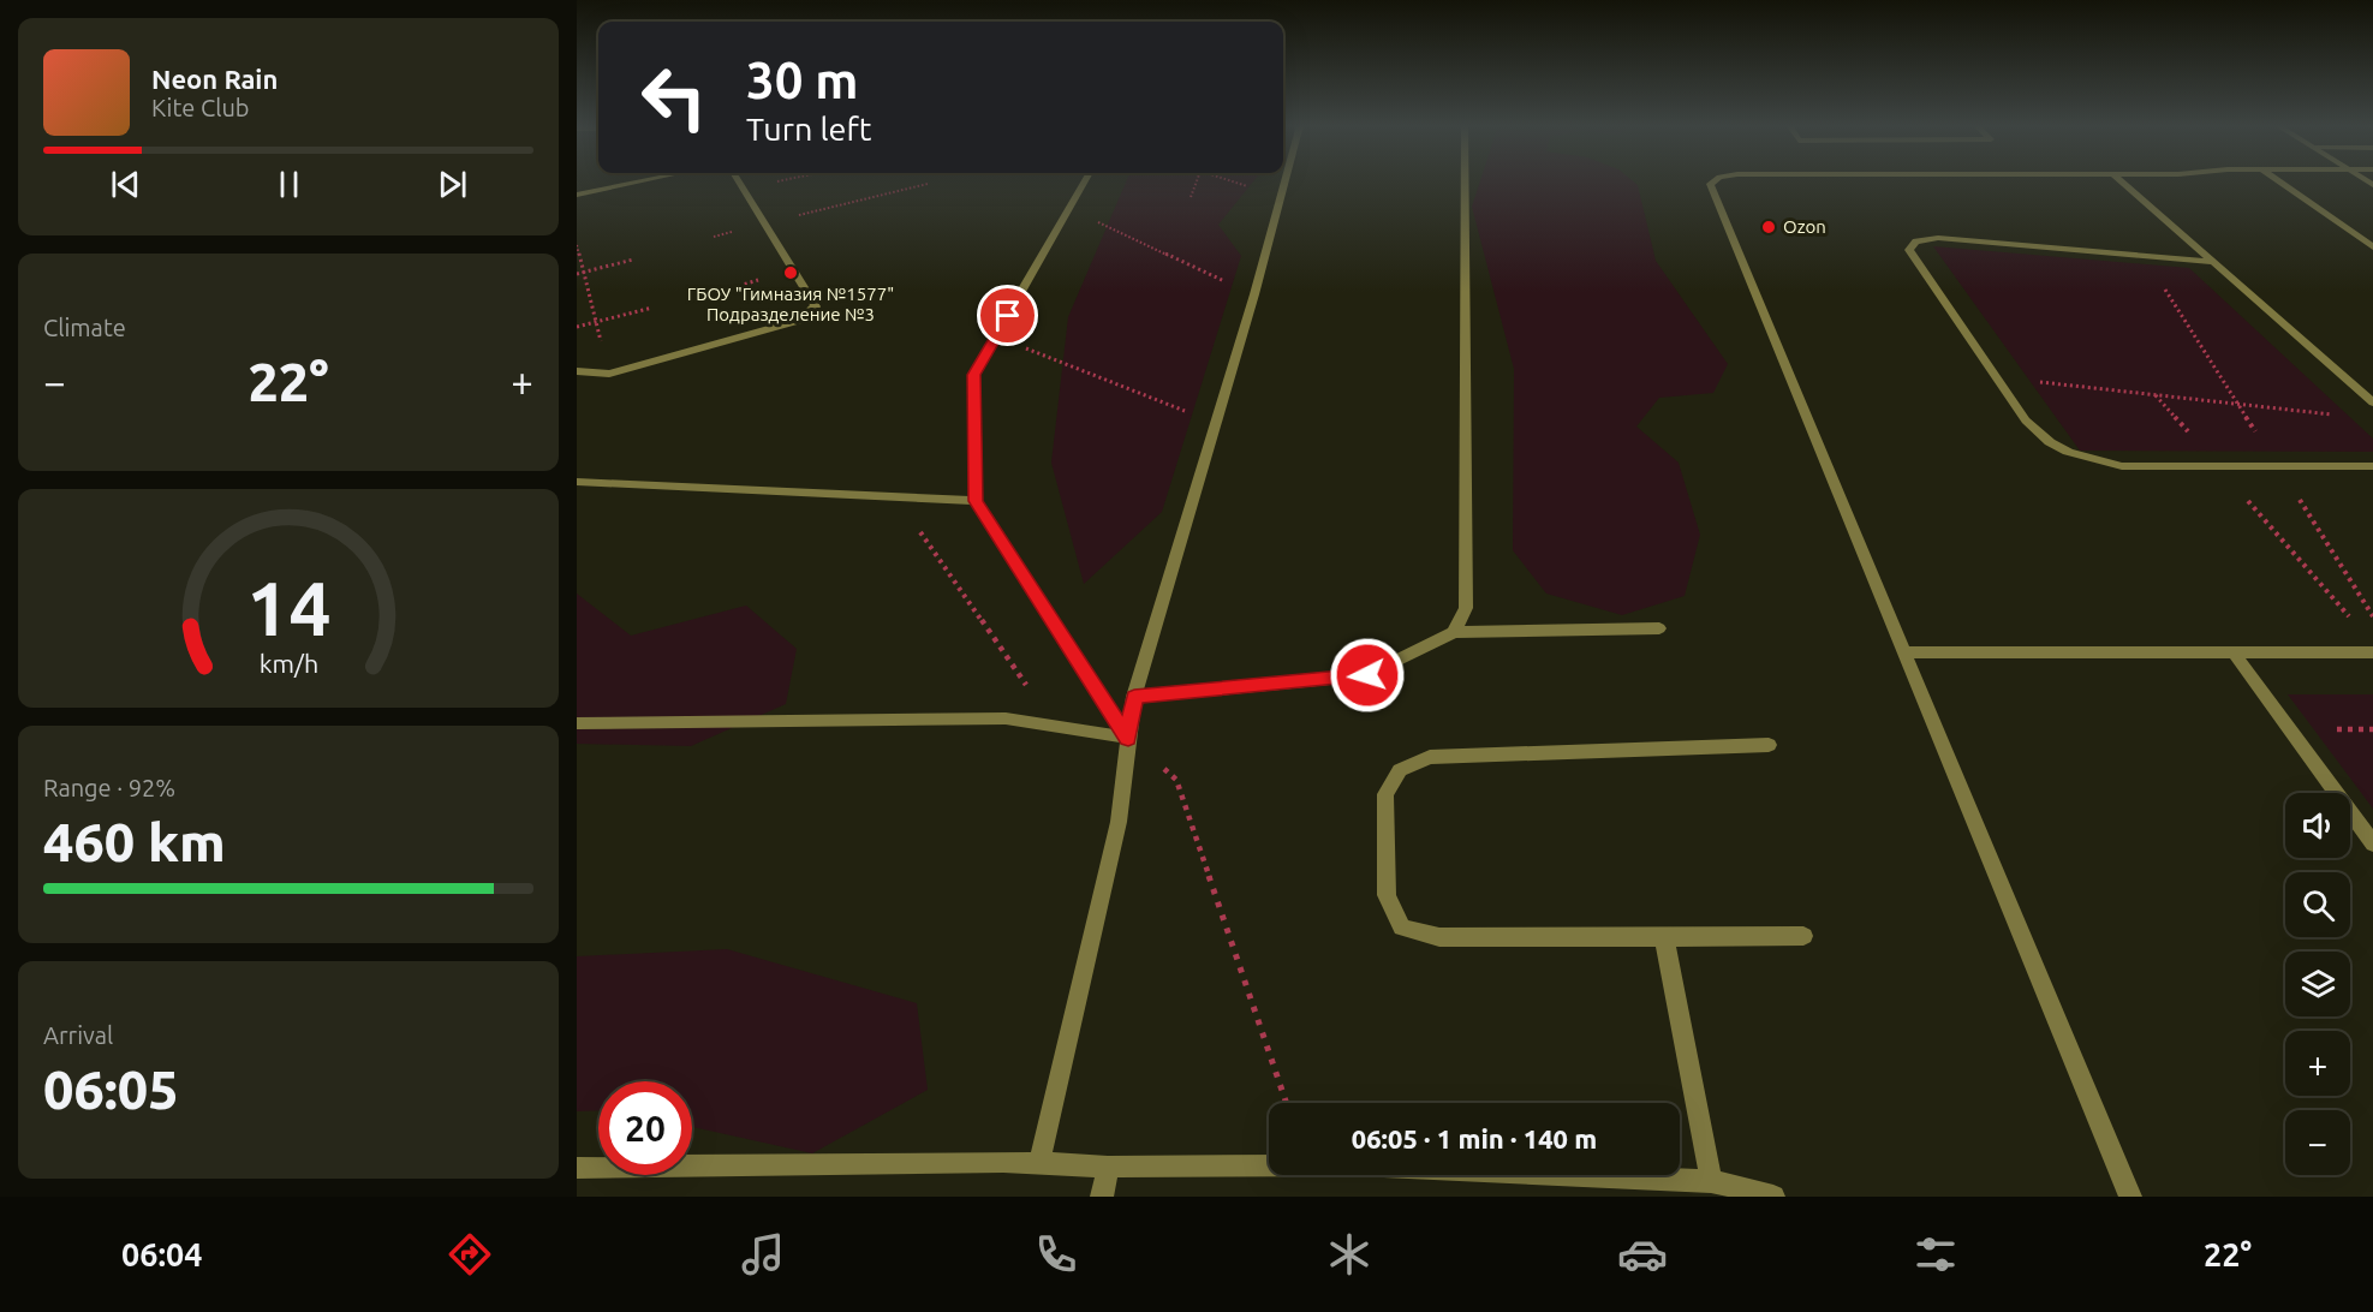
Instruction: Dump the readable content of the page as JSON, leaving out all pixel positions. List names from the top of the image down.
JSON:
{
  "places": ["Ozon", "ГБОУ \"Гимназия №1577\" Подразделение №3"],
  "page": {
    "turn": ["30 m", "Turn left"],
    "song": ["Neon Rain", "Kite Club"],
    "tile": [
      "Climate",
      ["Range · 92%", "460 km"],
      ["Arrival", "06:05"]
    ],
    "heat": ["−", "22°", "+"],
    "map_buttons": ["+", "−"],
    "limit": "20",
    "trip": "06:05 · 1 min · 140 m",
    "tabs": ["06:04", "22°"],
    "gauge": ["14", "km/h"]
  }
}
